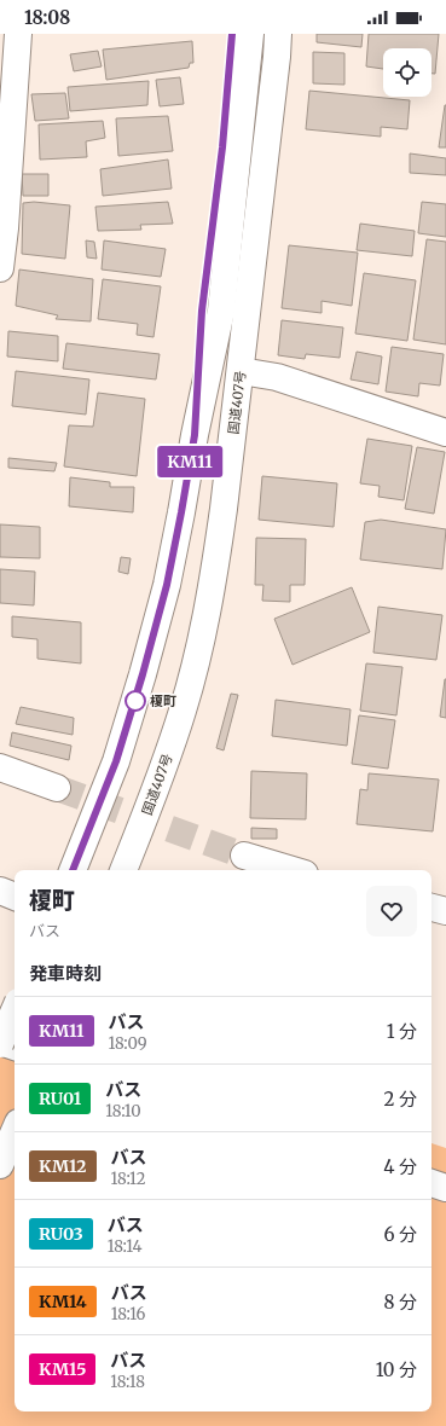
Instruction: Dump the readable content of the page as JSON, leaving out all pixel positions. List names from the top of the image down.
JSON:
{
  "streets": {
    "main road": ["国道407号"]
  },
  "places": ["榎町"],
  "lines": ["bus line KM11"],
  "page": {
    "status": "18:08",
    "on_map": "KM11",
    "heading": [
      ["榎町", "バス"],
      "発車時刻"
    ],
    "list": [
      {
        "mark": "KM11",
        "name": "バス",
        "note": "18:09",
        "value": "1 分"
      },
      {
        "mark": "RU01",
        "name": "バス",
        "note": "18:10",
        "value": "2 分"
      },
      {
        "mark": "KM12",
        "name": "バス",
        "note": "18:12",
        "value": "4 分"
      },
      {
        "mark": "RU03",
        "name": "バス",
        "note": "18:14",
        "value": "6 分"
      },
      {
        "mark": "KM14",
        "name": "バス",
        "note": "18:16",
        "value": "8 分"
      },
      {
        "mark": "KM15",
        "name": "バス",
        "note": "18:18",
        "value": "10 分"
      }
    ]
  }
}
